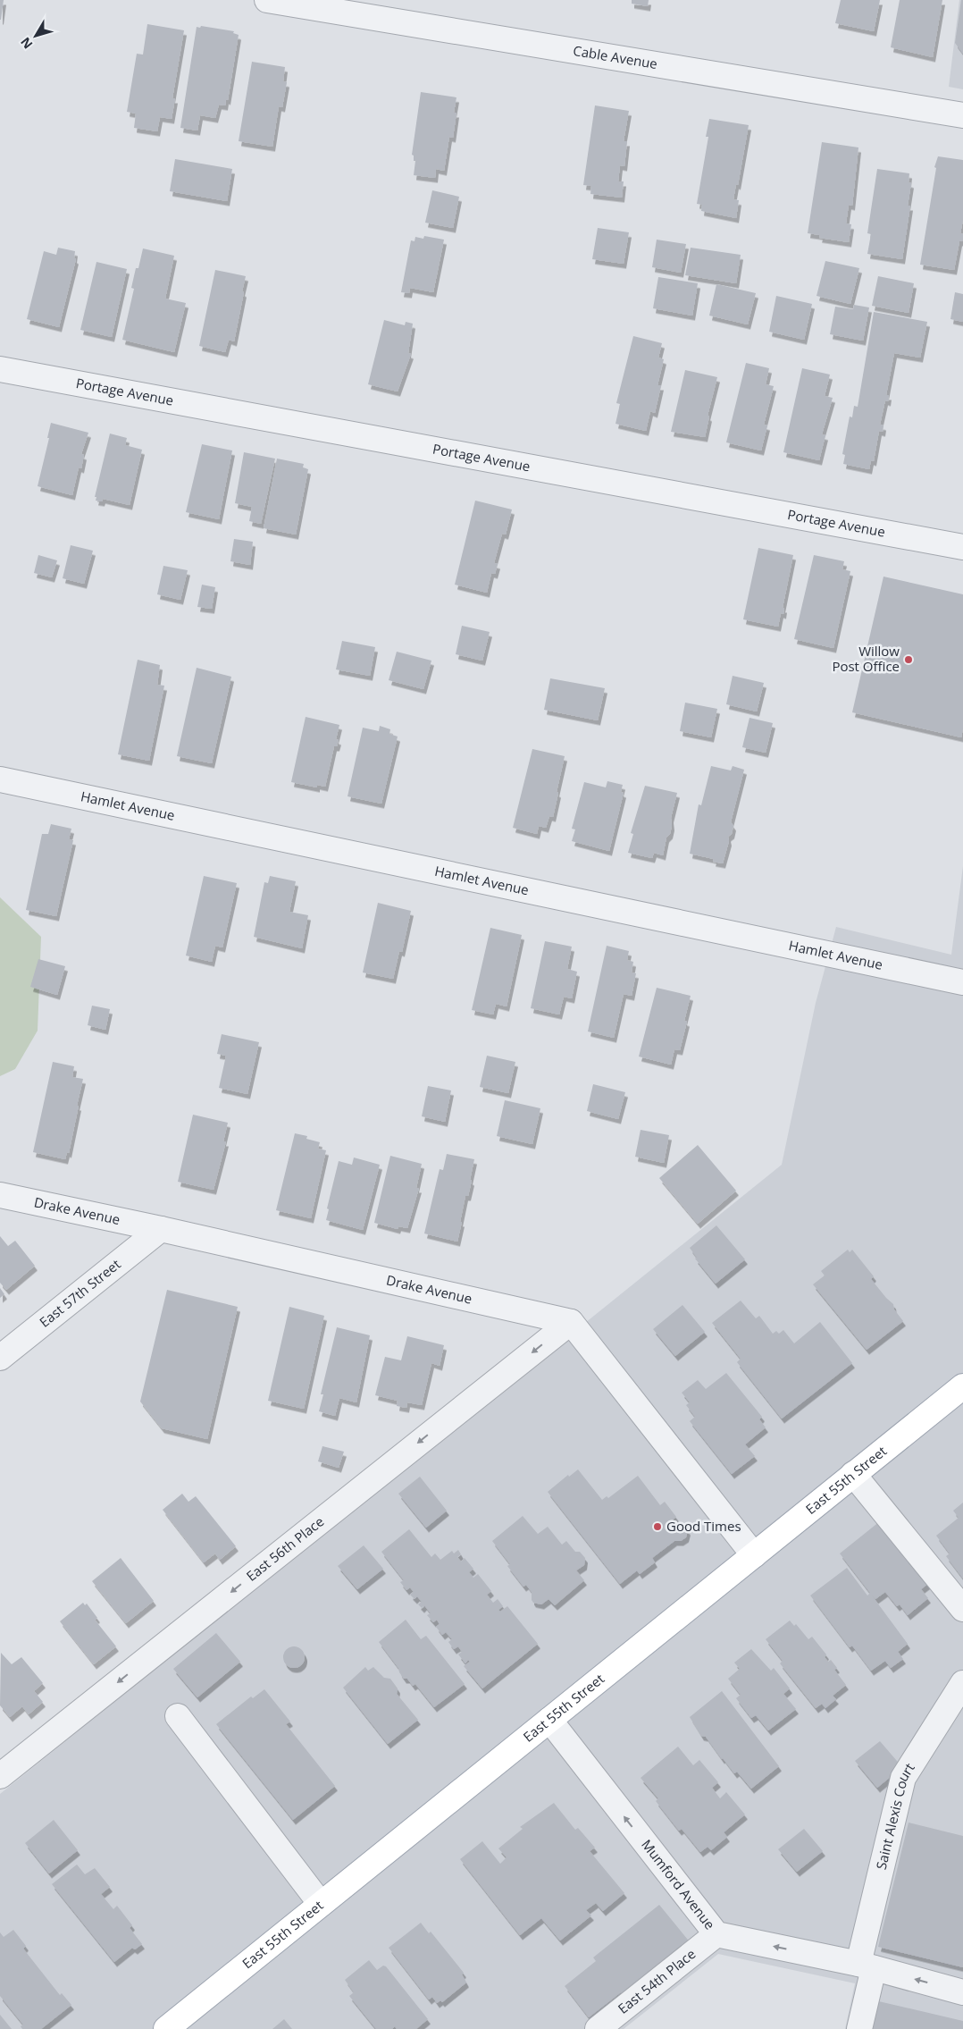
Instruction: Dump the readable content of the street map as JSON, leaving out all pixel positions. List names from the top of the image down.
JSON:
{
  "streets": {
    "main road": ["East 55th Street"],
    "street": [
      "Cable Avenue",
      "Portage Avenue",
      "Hamlet Avenue",
      "Drake Avenue",
      "East 57th Street",
      "East 56th Place",
      "Saint Alexis Court",
      "Mumford Avenue",
      "East 54th Place"
    ]
  },
  "crossings": [
    ["Drake Avenue", "East 57th Street"],
    ["Drake Avenue", "East 56th Place"],
    ["East 55th Street", "Mumford Avenue"],
    ["Saint Alexis Court", "Mumford Avenue"],
    ["Mumford Avenue", "East 54th Place"]
  ],
  "one_way": ["East 56th Place", "Mumford Avenue"],
  "places": ["Willow Post Office", "Good Times"],
  "north": "bottom left"
}
